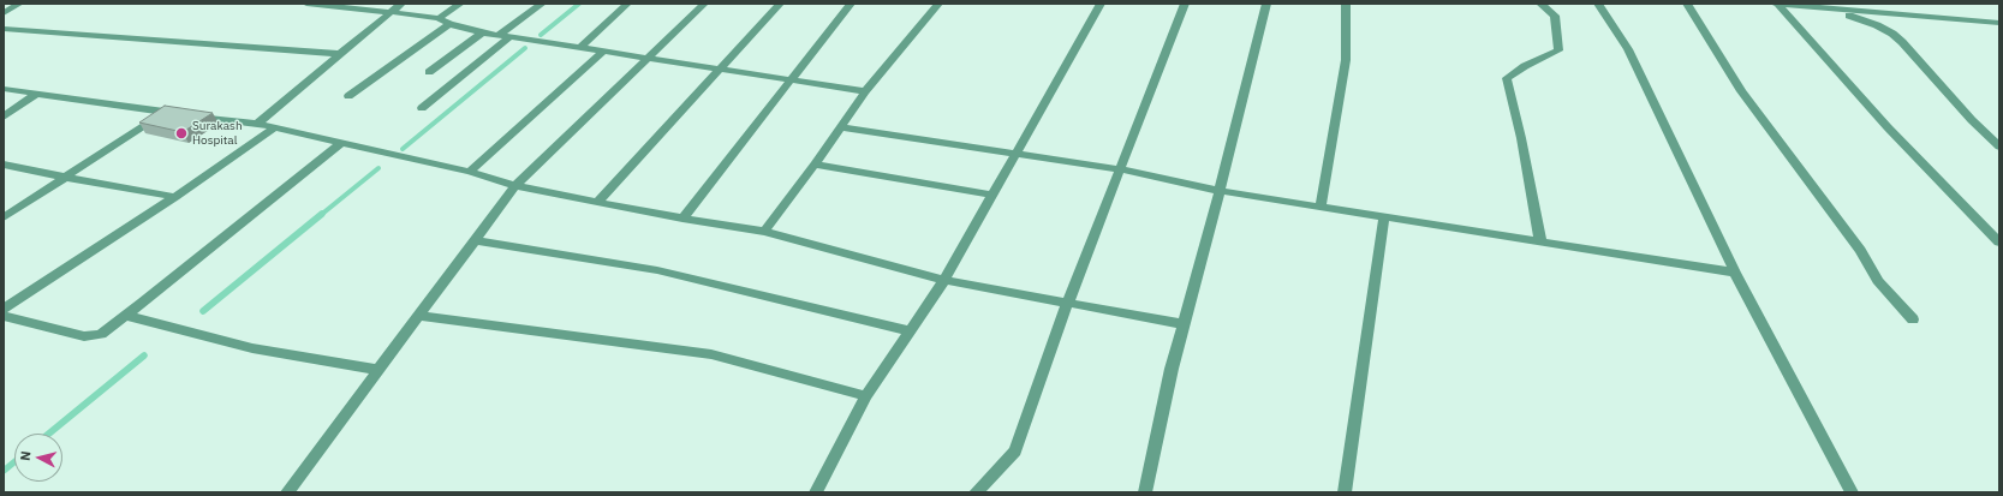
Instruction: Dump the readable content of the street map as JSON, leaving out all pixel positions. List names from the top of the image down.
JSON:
{
  "places": ["Surakash Hospital"],
  "north": "left"
}
